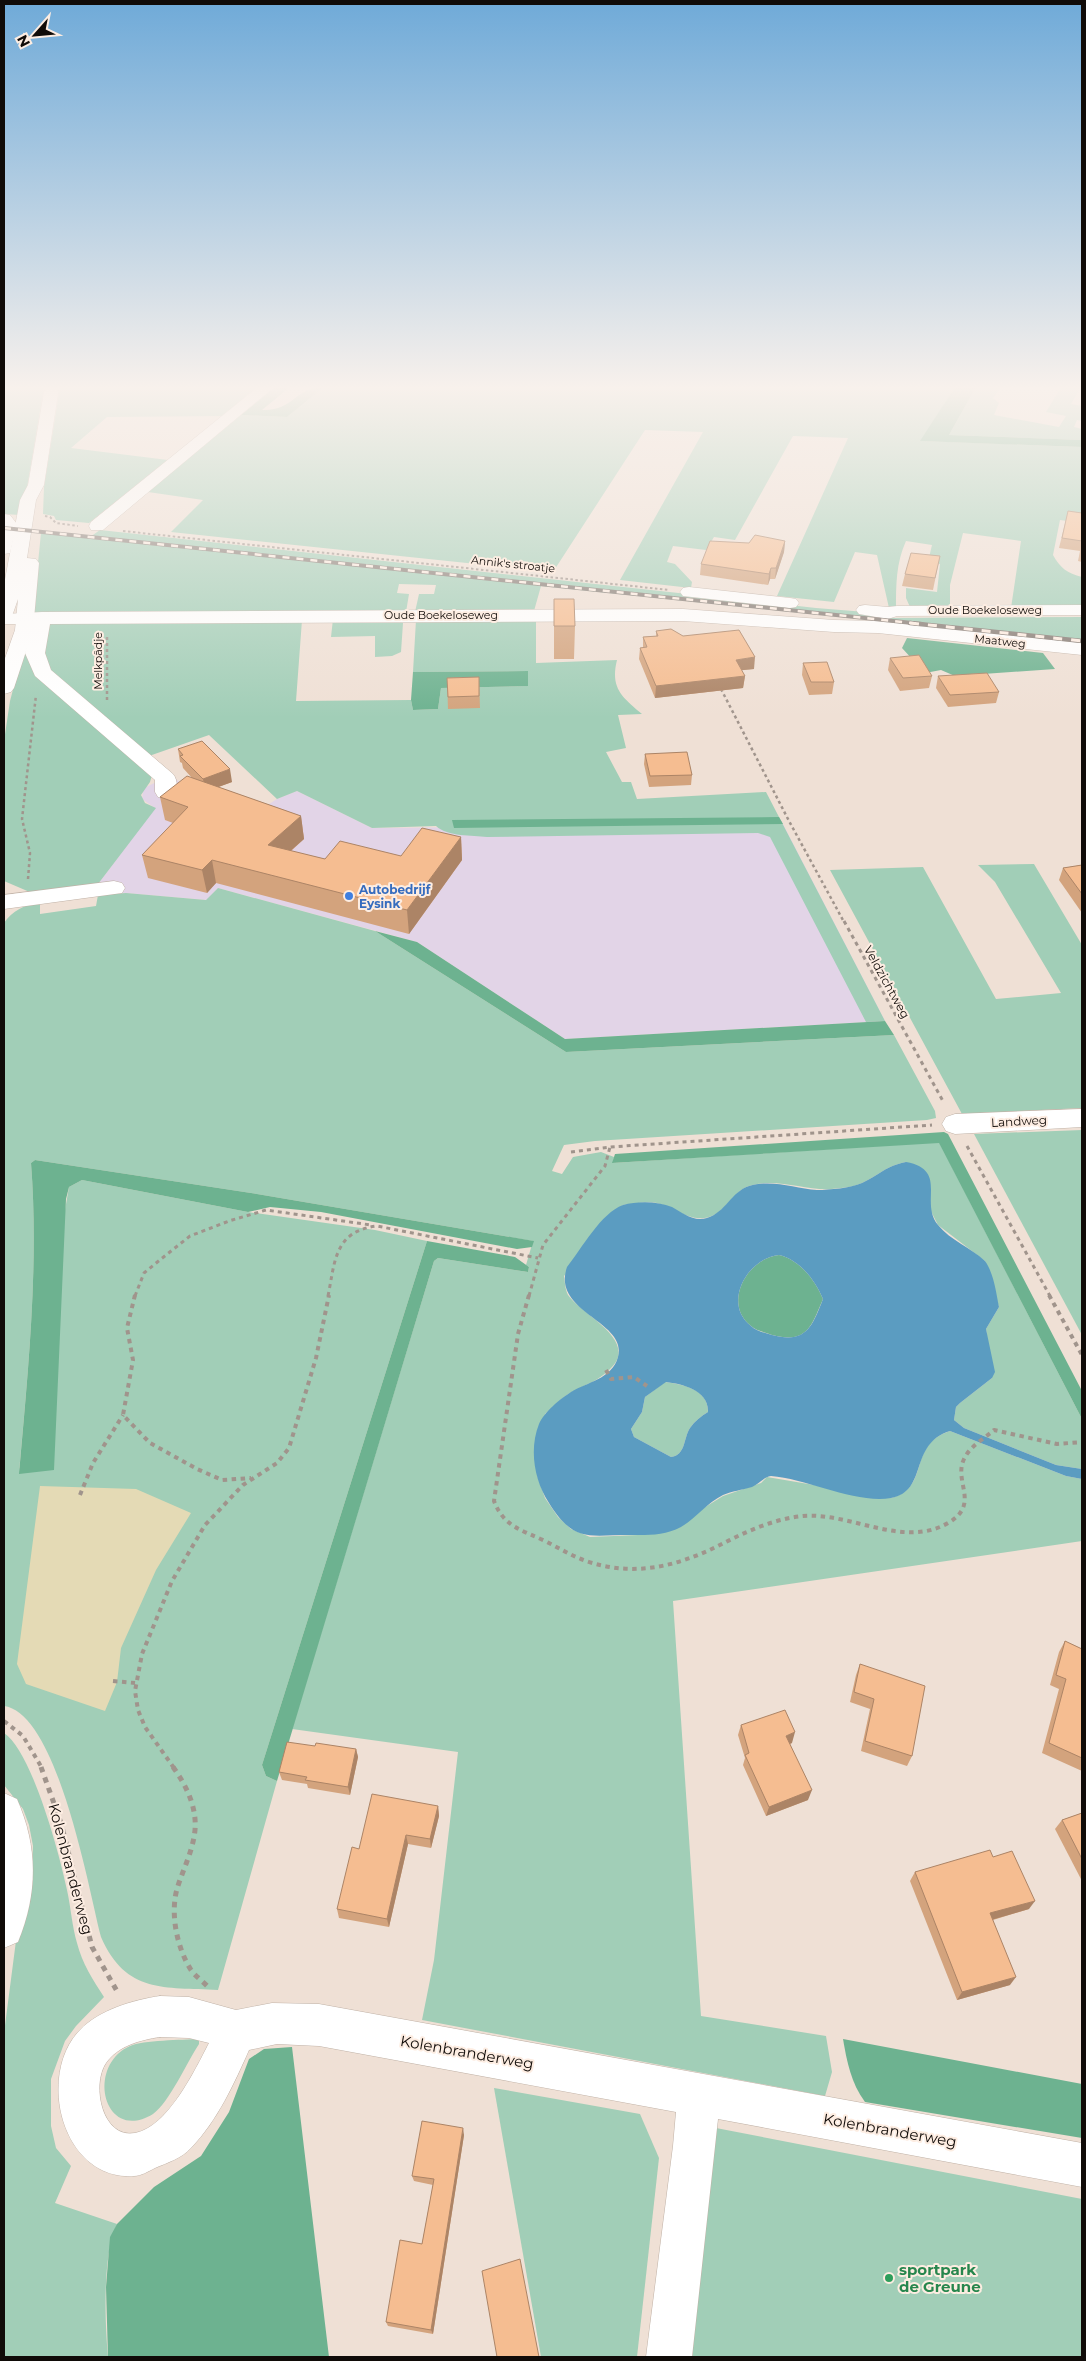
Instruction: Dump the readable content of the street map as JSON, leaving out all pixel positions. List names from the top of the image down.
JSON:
{
  "streets": {
    "street": [
      "Oude Boekeloseweg",
      "Maatweg",
      "Landweg",
      "Kolenbranderweg"
    ],
    "path": ["Annik's stroatje", "Melkpâdje", "Veldzichtweg"]
  },
  "crossings": [
    ["Oude Boekeloseweg", "Maatweg"],
    ["Oude Boekeloseweg", "Melkpâdje"],
    ["Veldzichtweg", "Landweg"]
  ],
  "places": ["Autobedrijf Eysink", "sportpark de Greune"],
  "north": "bottom left"
}
